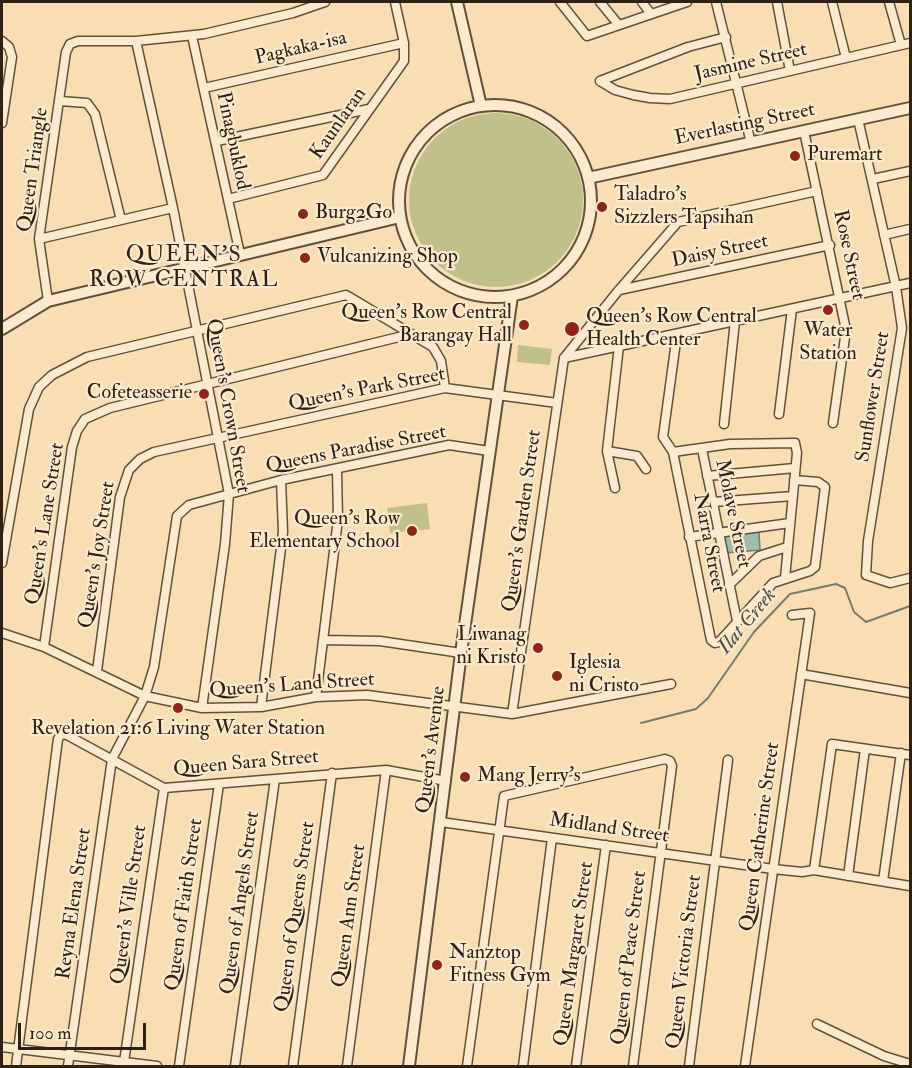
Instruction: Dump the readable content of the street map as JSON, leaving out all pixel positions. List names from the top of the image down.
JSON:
{
  "streets": {
    "street": [
      "Pagkaka-isa",
      "Jasmine Street",
      "Kaunlaran",
      "Everlasting Street",
      "Pinagbuklod",
      "Queen Triangle",
      "Daisy Street",
      "Rose Street",
      "Queen's Park Street",
      "Sunflower Street",
      "Queen's Crown Street",
      "Queens Paradise Street",
      "Molave Street",
      "Queen's Garden Street",
      "Queen's Lane Street",
      "Narra Street",
      "Queen's Joy Street",
      "Queen's Land Street",
      "Queen's Avenue",
      "Queen Sara Street",
      "Midland Street",
      "Queen Catherine Street",
      "Queen of Angels Street",
      "Reyna Elena Street",
      "Queen's Ville Street",
      "Queen of Faith Street",
      "Queen Ann Street",
      "Queen of Queens Street",
      "Queen Margaret Street",
      "Queen of Peace Street",
      "Queen Victoria Street"
    ]
  },
  "crossings": [
    ["Pagkaka-isa", "Kaunlaran"],
    ["Pagkaka-isa", "Pinagbuklod"],
    ["Kaunlaran", "Pinagbuklod"],
    ["Everlasting Street", "Rose Street"],
    ["Everlasting Street", "Sunflower Street"],
    ["Everlasting Street", "Queen's Avenue"],
    ["Queen Triangle", "Queen's Crown Street"],
    ["Daisy Street", "Rose Street"],
    ["Queen's Park Street", "Queen's Crown Street"],
    ["Queen's Park Street", "Queen's Garden Street"],
    ["Queen's Park Street", "Queen's Joy Street"],
    ["Queen's Park Street", "Queen's Avenue"],
    ["Queen's Crown Street", "Queens Paradise Street"],
    ["Queen's Crown Street", "Queen's Lane Street"],
    ["Queen's Crown Street", "Queen's Joy Street"],
    ["Queen's Crown Street", "Queen's Land Street"],
    ["Queens Paradise Street", "Queen's Land Street"],
    ["Queens Paradise Street", "Queen's Avenue"],
    ["Queens Paradise Street", "Reyna Elena Street"],
    ["Molave Street", "Narra Street"],
    ["Queen's Lane Street", "Queen's Land Street"],
    ["Queen's Joy Street", "Queen's Land Street"],
    ["Queen's Land Street", "Queen's Avenue"],
    ["Queen's Land Street", "Reyna Elena Street"],
    ["Queen's Avenue", "Queen Sara Street"],
    ["Queen's Avenue", "Midland Street"],
    ["Queen Sara Street", "Queen of Angels Street"],
    ["Queen Sara Street", "Reyna Elena Street"],
    ["Queen Sara Street", "Queen's Ville Street"],
    ["Queen Sara Street", "Queen of Faith Street"],
    ["Queen Sara Street", "Queen Ann Street"],
    ["Queen Sara Street", "Queen of Queens Street"],
    ["Midland Street", "Queen Catherine Street"],
    ["Midland Street", "Queen Margaret Street"],
    ["Midland Street", "Queen of Peace Street"],
    ["Midland Street", "Queen Victoria Street"]
  ],
  "districts": ["QUEEN'S ROW CENTRAL"],
  "water": ["Ilat Creek"],
  "places": [
    "Puremart",
    "Taladro's Sizzlers Tapsihan",
    "Burg2Go",
    "Vulcanizing Shop",
    "Water Station",
    "Queen's Row Central Barangay Hall",
    "Queen's Row Central Health Center",
    "Cofeteasserie",
    "Queen's Row Elementary School",
    "Liwanag ni Kristo",
    "Iglesia ni Cristo",
    "Revelation 21:6 Living Water Station",
    "Mang Jerry's",
    "Nanztop Fitness Gym"
  ],
  "scale_bar": "100 m"
}
